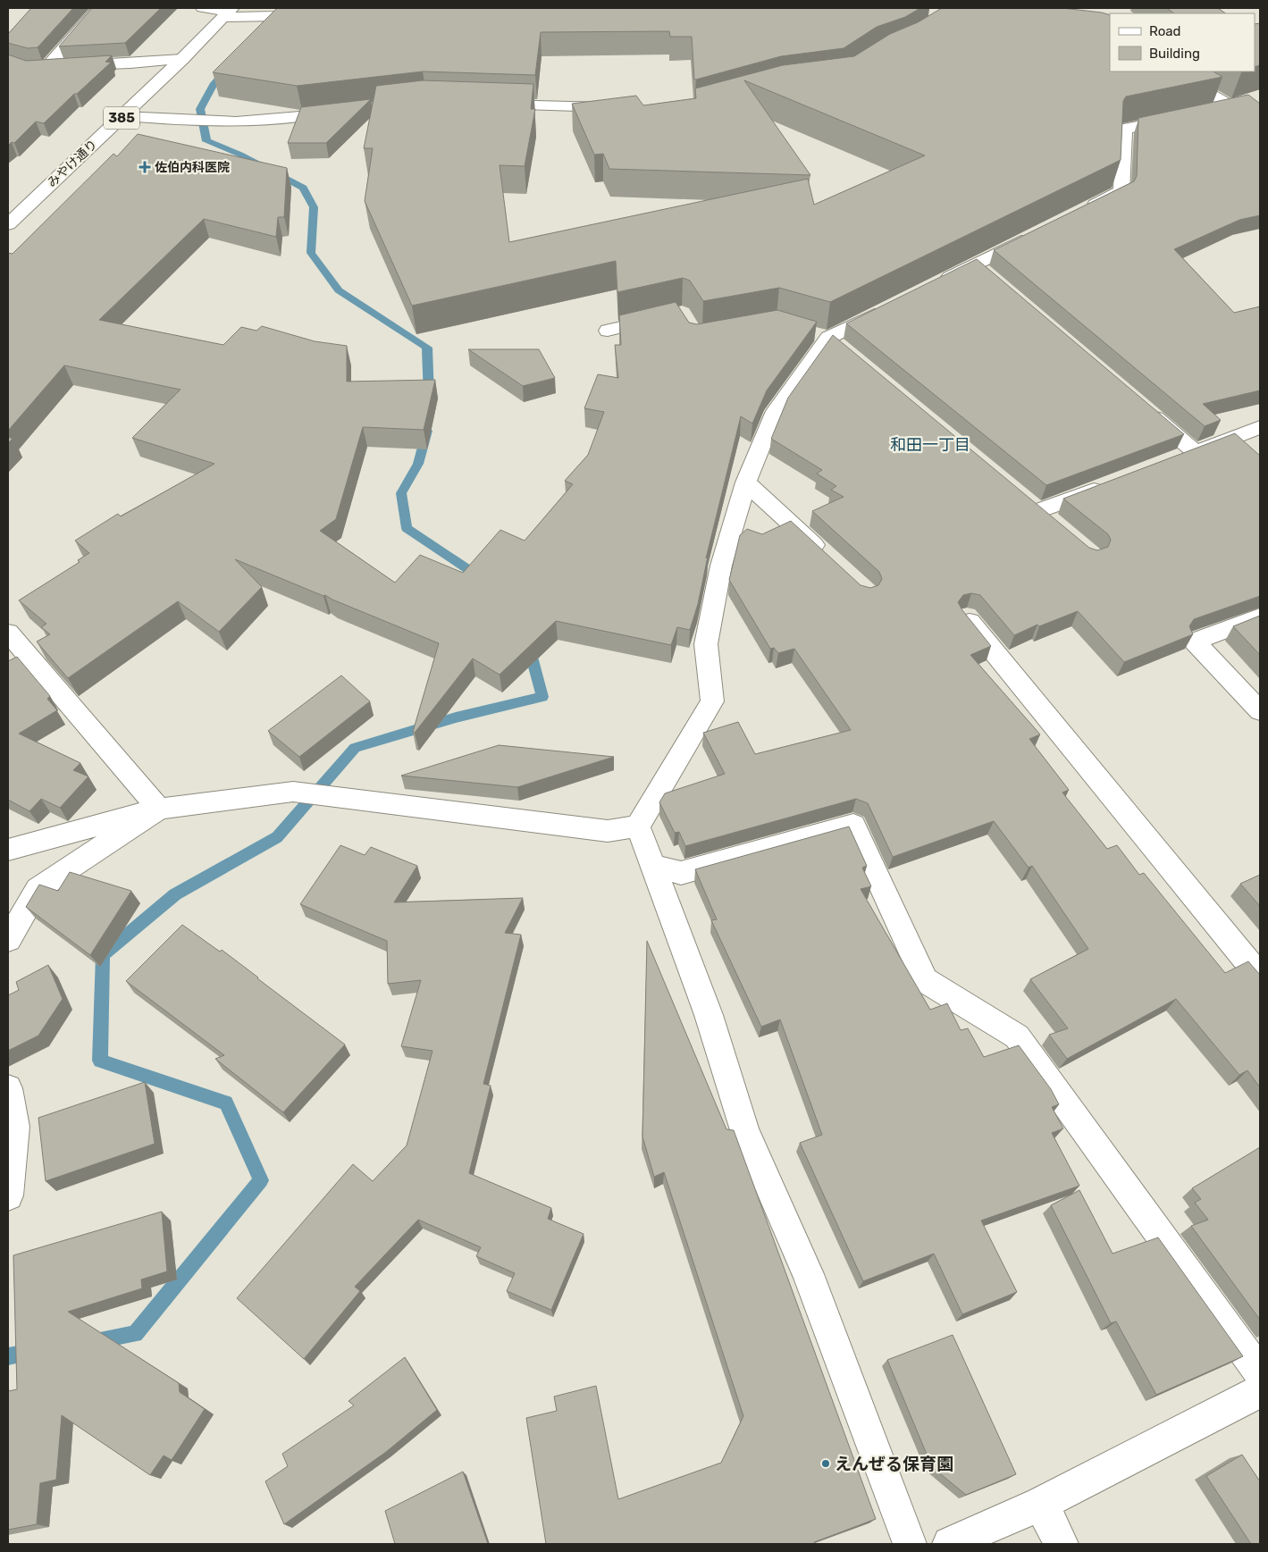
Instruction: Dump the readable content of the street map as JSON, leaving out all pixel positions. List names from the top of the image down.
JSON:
{
  "streets": {
    "main road": ["385", "みやけ通り"]
  },
  "districts": ["和田一丁目"],
  "places": {
    "health": ["佐伯内科医院"],
    "other": ["えんぜる保育園"]
  },
  "legend": ["Road", "Building"]
}
